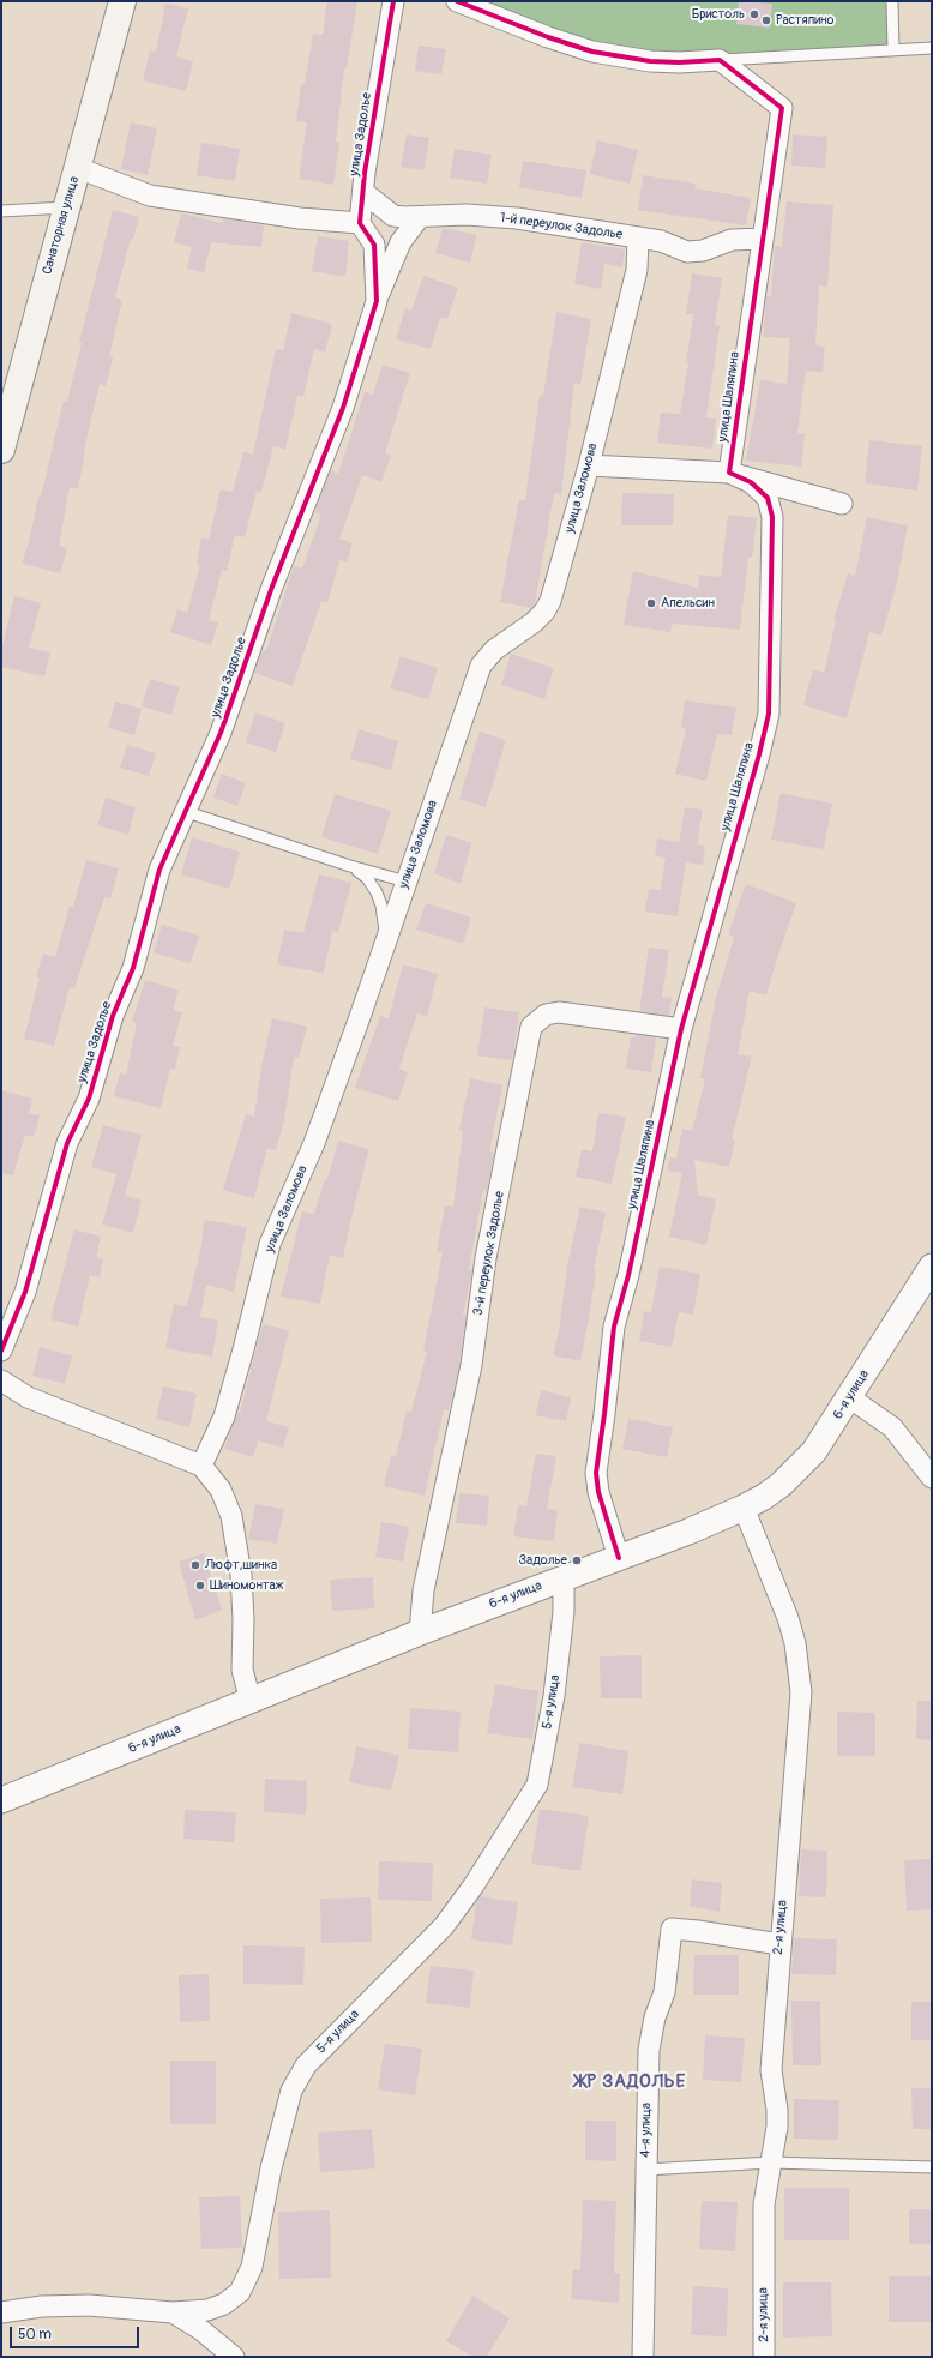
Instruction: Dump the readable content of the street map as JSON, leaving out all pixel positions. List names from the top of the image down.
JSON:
{
  "streets": {
    "main road": ["Санаторная улица"],
    "street": [
      "улица Задолье",
      "1-й переулок Задолье",
      "улица Шаляпина",
      "улица Заломова",
      "3-й переулок Задолье",
      "6-я улица",
      "5-я улица",
      "2-я улица",
      "4-я улица"
    ]
  },
  "crossings": [
    ["улица Задолье", "1-й переулок Задолье"],
    ["1-й переулок Задолье", "улица Шаляпина"],
    ["1-й переулок Задолье", "улица Заломова"],
    ["улица Шаляпина", "3-й переулок Задолье"],
    ["улица Шаляпина", "6-я улица"],
    ["3-й переулок Задолье", "6-я улица"],
    ["6-я улица", "5-я улица"],
    ["6-я улица", "2-я улица"],
    ["2-я улица", "4-я улица"]
  ],
  "districts": ["ЖР ЗАДОЛЬЕ"],
  "places": [
    "Бристоль",
    "Растяпино",
    "Апельсин",
    "Задолье",
    "Люфт,шинка",
    "Шиномонтаж"
  ],
  "scale_bar": "50 m"
}
